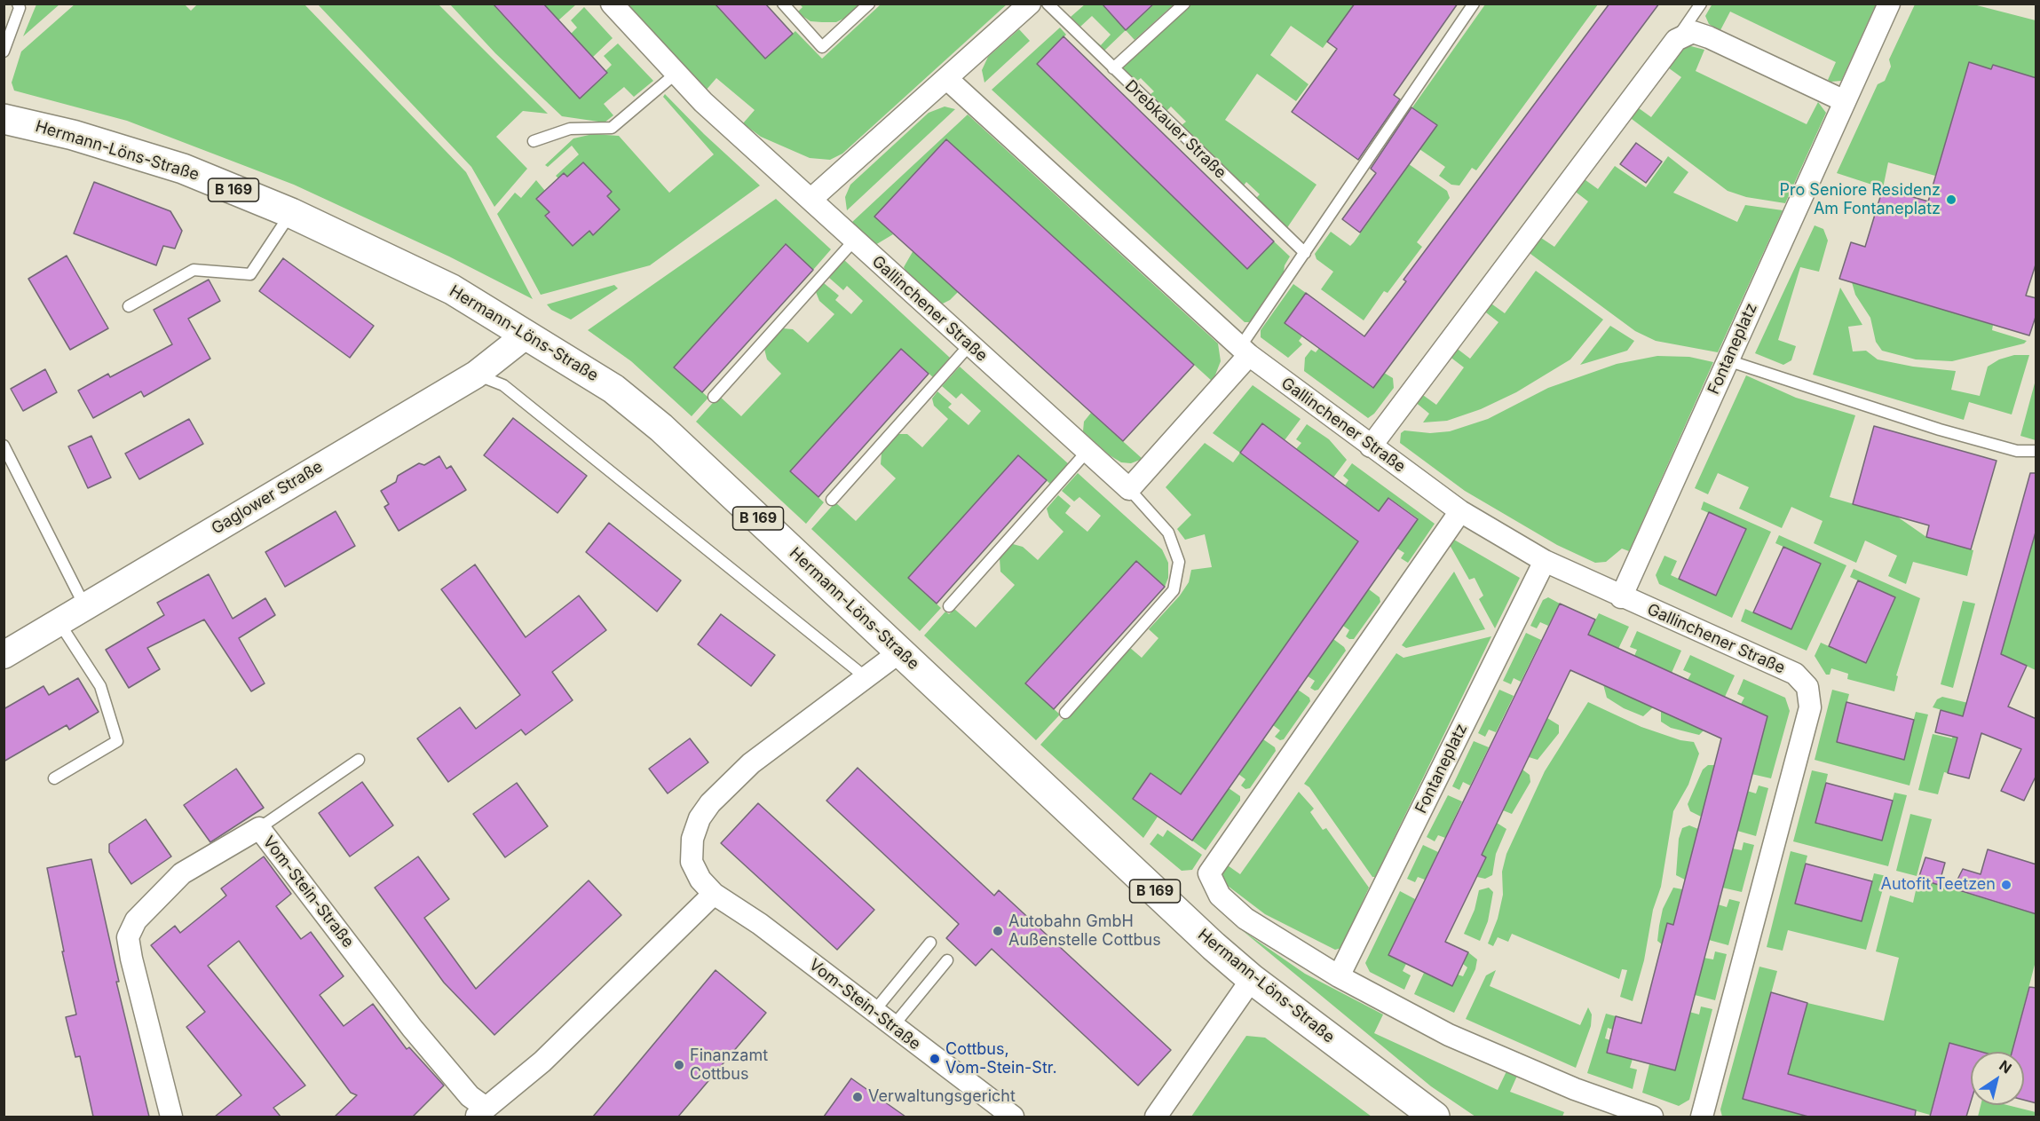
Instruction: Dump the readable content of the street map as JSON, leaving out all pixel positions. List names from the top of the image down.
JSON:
{
  "streets": {
    "main road": ["Hermann-Löns-Straße", "B 169"],
    "street": [
      "Gallinchener Straße",
      "Fontaneplatz",
      "Gaglower Straße",
      "Vom-Stein-Straße"
    ],
    "lane": ["Drebkauer Straße"]
  },
  "crossings": [
    ["Hermann-Löns-Straße", "Gaglower Straße"],
    ["Hermann-Löns-Straße", "Vom-Stein-Straße"],
    ["Gallinchener Straße", "Fontaneplatz"]
  ],
  "places": [
    "Pro Seniore Residenz Am Fontaneplatz",
    "Autofit Teetzen",
    "Autobahn GmbH Außenstelle Cottbus",
    "Cottbus, Vom-Stein-Str.",
    "Finanzamt Cottbus",
    "Verwaltungsgericht"
  ],
  "north": "top right"
}
